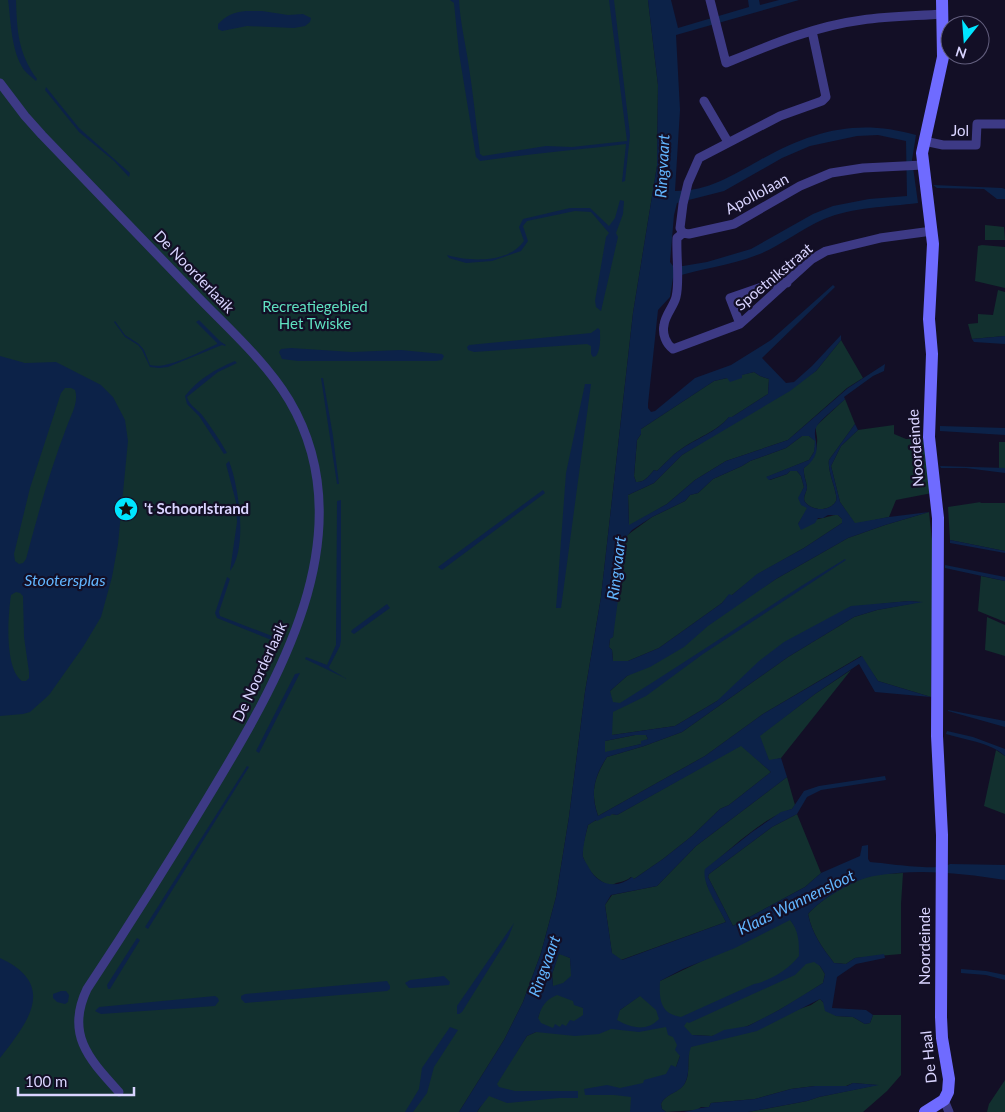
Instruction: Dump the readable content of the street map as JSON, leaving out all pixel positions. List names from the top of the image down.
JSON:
{
  "streets": {
    "street": [
      "Jol",
      "Apollolaan",
      "De Noorderlaaik",
      "Spoetnikstraat",
      "Noordeinde",
      "De Haal"
    ]
  },
  "crossings": [
    ["Jol", "Noordeinde"],
    ["Apollolaan", "Spoetnikstraat"],
    ["Apollolaan", "Noordeinde"],
    ["Spoetnikstraat", "Noordeinde"],
    ["Noordeinde", "De Haal"]
  ],
  "water": ["Ringvaart", "Stootersplas", "Klaas Wannensloot"],
  "parks": ["Recreatiegebied Het Twiske"],
  "places": {
    "place": ["'t Schoorlstrand"]
  },
  "scale_bar": "100 m",
  "north": "bottom"
}
